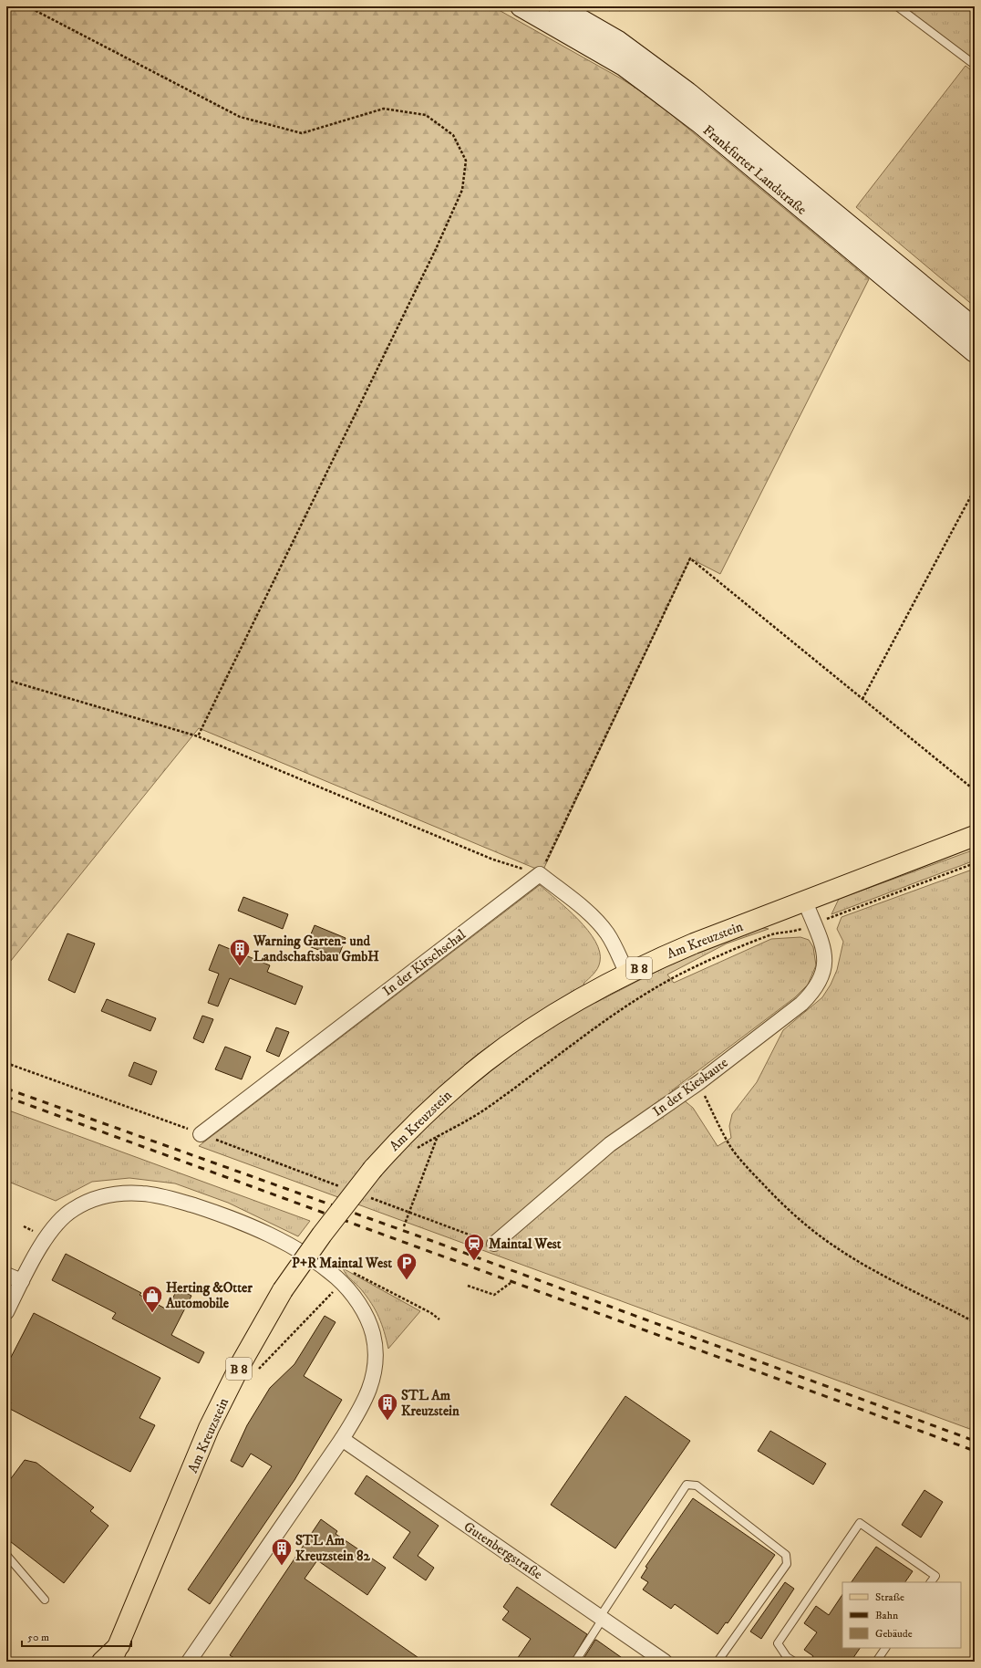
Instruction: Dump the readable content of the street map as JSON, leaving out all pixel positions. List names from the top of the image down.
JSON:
{
  "streets": {
    "main road": ["Frankfurter Landstraße", "Am Kreuzstein", "B 8"],
    "street": ["In der Kirschschal", "In der Kieskaute", "Gutenbergstraße"]
  },
  "crossings": [
    ["Am Kreuzstein", "In der Kieskaute"]
  ],
  "places": {
    "building": ["Warning Garten- und Landschaftsbau GmbH", "STL Am Kreuzstein", "STL Am Kreuzstein 82"],
    "station": ["Maintal West"],
    "parking": ["P+R Maintal West"],
    "shop": ["Herting &Otter Automobile"]
  },
  "legend": ["Straße", "Bahn", "Gebäude"],
  "scale_bar": "50 m"
}
